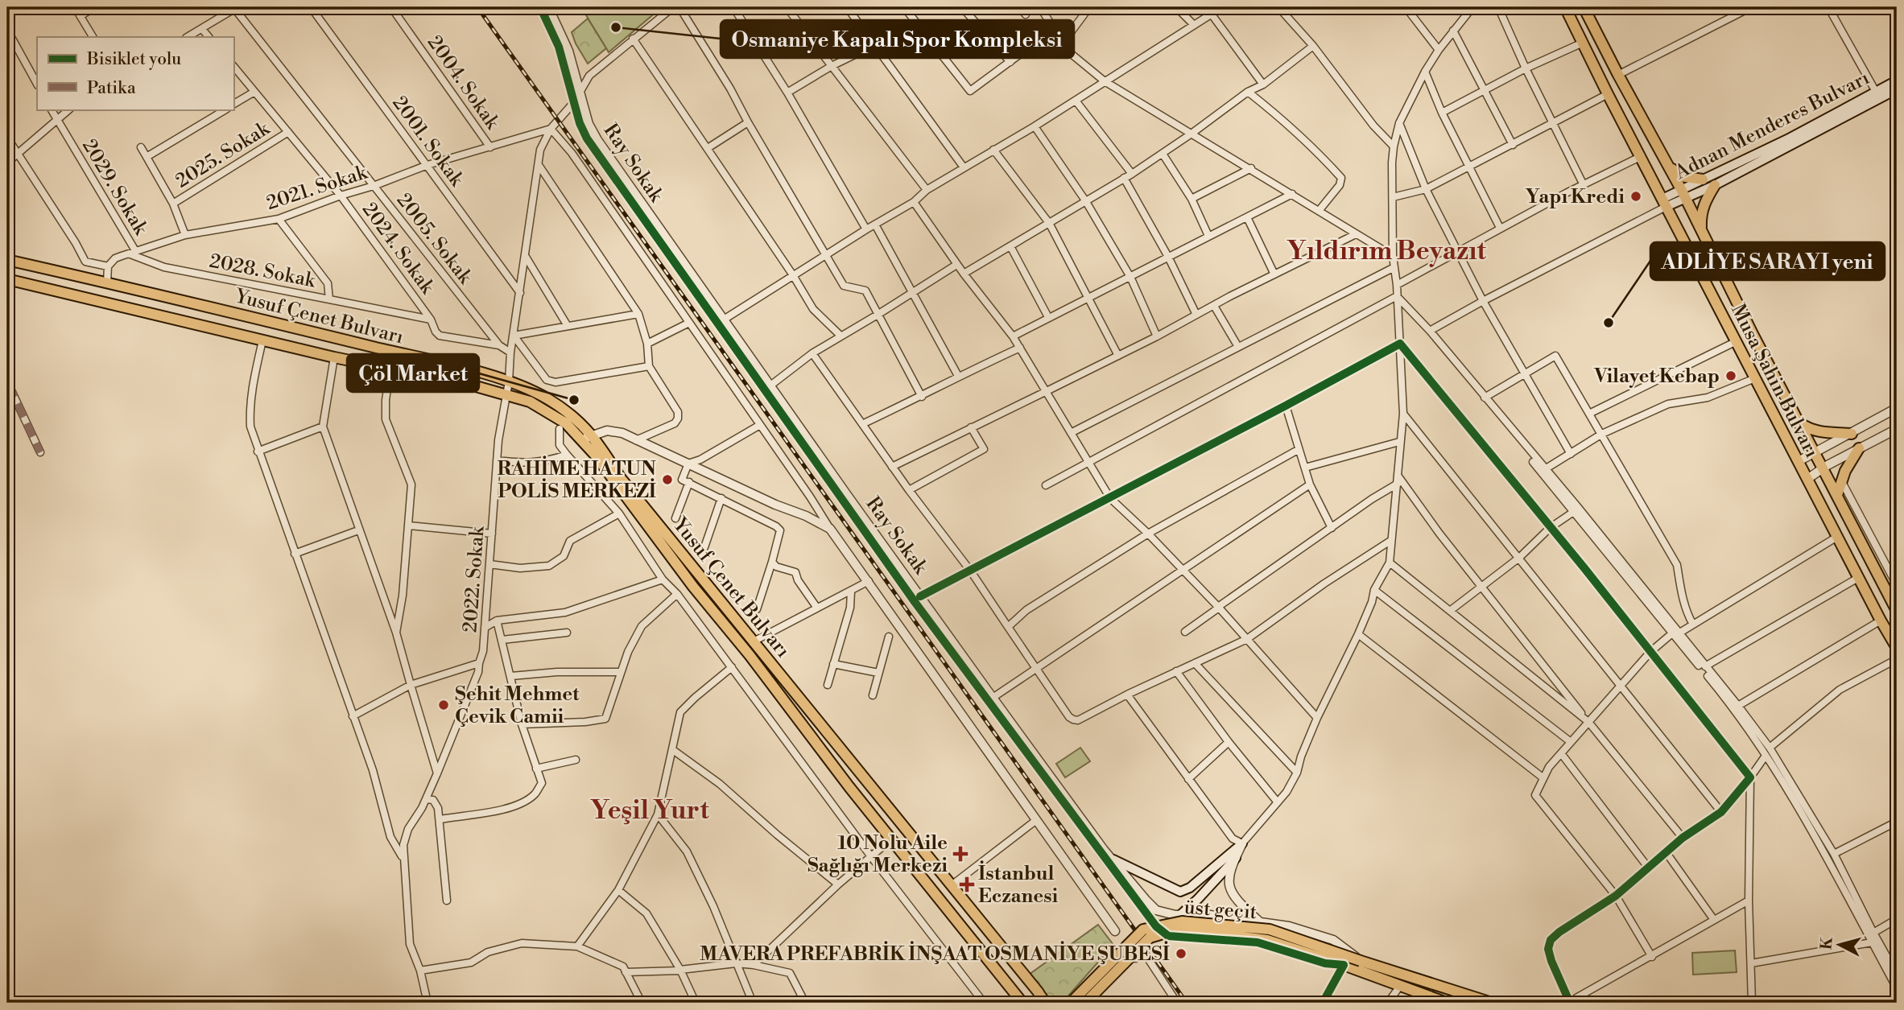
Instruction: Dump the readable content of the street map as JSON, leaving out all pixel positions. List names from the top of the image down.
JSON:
{
  "streets": {
    "main road": [
      "Adnan Menderes Bulvarı",
      "Yusuf Çenet Bulvarı",
      "Musa Şahin Bulvarı",
      "üst geçit"
    ],
    "street": [
      "2004. Sokak",
      "2001. Sokak",
      "2025. Sokak",
      "Ray Sokak",
      "2029. Sokak",
      "2021. Sokak",
      "2005. Sokak",
      "2024. Sokak",
      "2028. Sokak",
      "2022. Sokak"
    ]
  },
  "crossings": [
    ["2004. Sokak", "2021. Sokak"],
    ["Adnan Menderes Bulvarı", "Musa Şahin Bulvarı"],
    ["2001. Sokak", "2021. Sokak"],
    ["2001. Sokak", "2022. Sokak"],
    ["2025. Sokak", "2024. Sokak"],
    ["Ray Sokak", "üst geçit"],
    ["2029. Sokak", "2021. Sokak"],
    ["2029. Sokak", "2028. Sokak"],
    ["2021. Sokak", "2005. Sokak"],
    ["2021. Sokak", "2024. Sokak"],
    ["2021. Sokak", "2028. Sokak"],
    ["2021. Sokak", "2022. Sokak"],
    ["2005. Sokak", "2024. Sokak"],
    ["2005. Sokak", "2022. Sokak"],
    ["Yusuf Çenet Bulvarı", "2022. Sokak"]
  ],
  "districts": ["Yıldırım Beyazıt", "Yeşil Yurt"],
  "places": {
    "other": [
      "Osmaniye Kapalı Spor Kompleksi",
      "Yapı Kredi",
      "ADLİYE SARAYI yeni",
      "Vilayet Kebap",
      "Çöl Market",
      "RAHİME HATUN POLİS MERKEZİ",
      "Şehit Mehmet Çevik Camii",
      "MAVERA PREFABRİK İNŞAAT OSMANİYE ŞUBESİ"
    ],
    "health": ["10 Nolu Aile Sağlığı Merkezi", "İstanbul Eczanesi"]
  },
  "legend": ["Bisiklet yolu", "Patika"],
  "north": "left"
}
